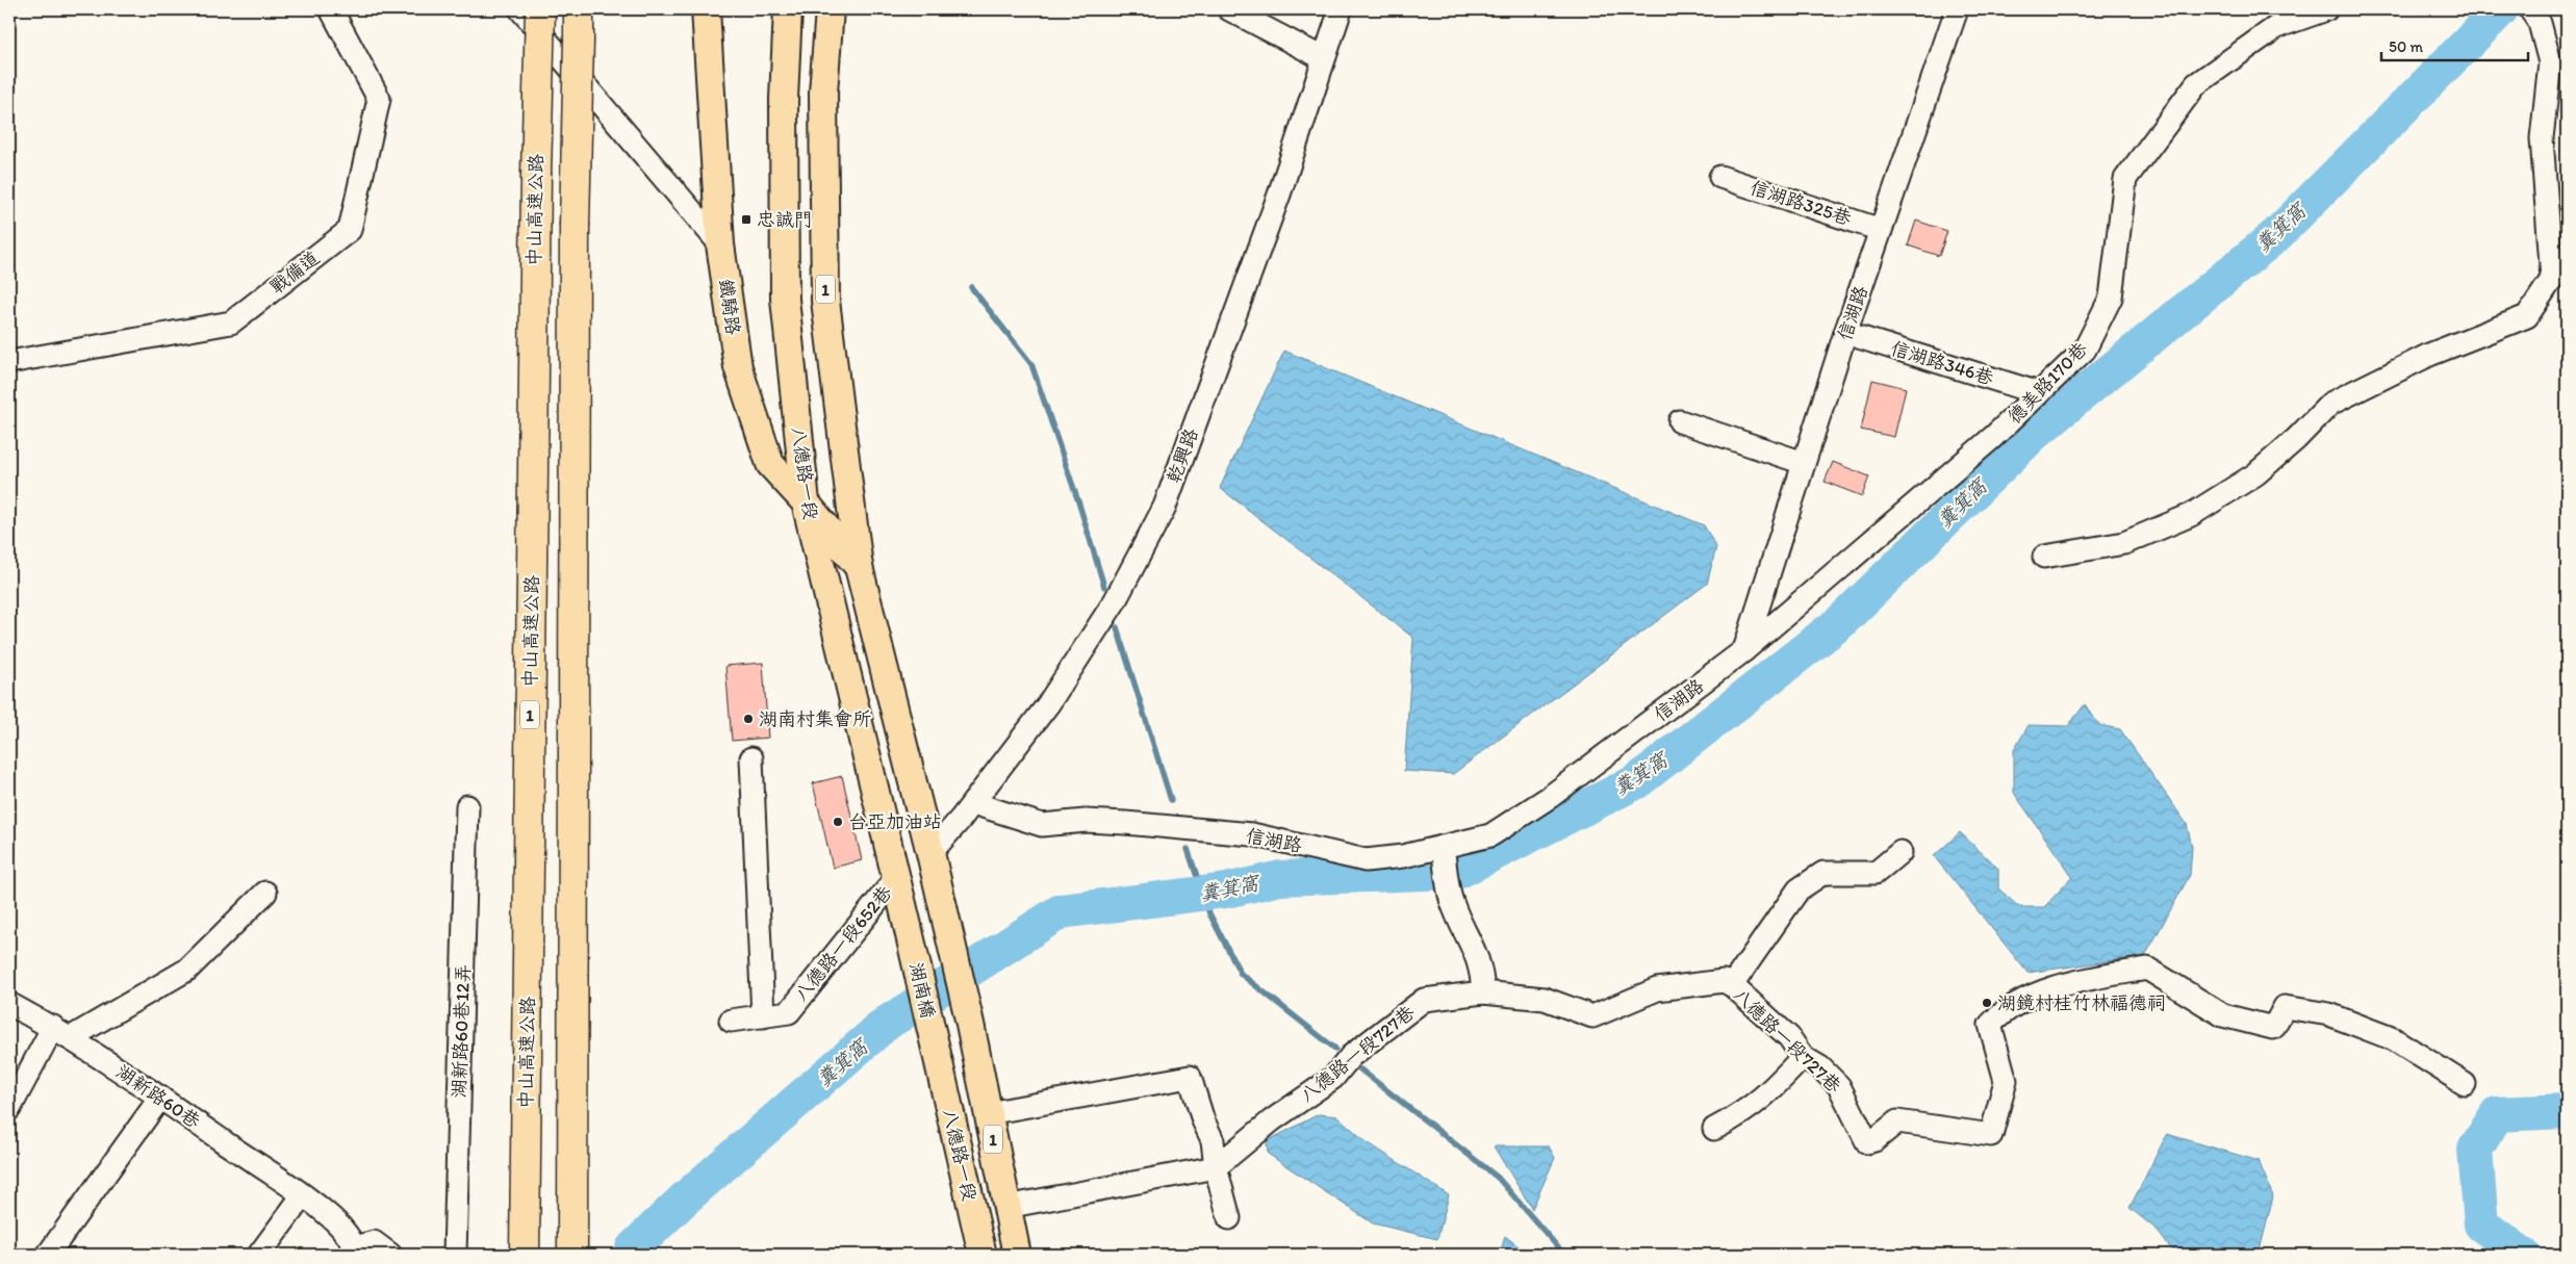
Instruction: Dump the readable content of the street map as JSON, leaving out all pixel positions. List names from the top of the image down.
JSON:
{
  "streets": {
    "highway": ["中山高速公路", "1"],
    "main road": ["鐵騎路", "八德路一段", "湖南橋"],
    "street": [
      "信湖路325巷",
      "戰備道",
      "信湖路",
      "信湖路346巷",
      "德美路170巷",
      "乾興路",
      "八德路一段652巷",
      "湖新路60巷12弄",
      "八德路一段727巷",
      "湖新路60巷"
    ]
  },
  "crossings": [
    ["信湖路325巷", "信湖路"],
    ["1", "鐵騎路"],
    ["1", "乾興路"],
    ["1", "湖南橋"],
    ["鐵騎路", "八德路一段"],
    ["信湖路", "信湖路346巷"],
    ["信湖路", "德美路170巷"],
    ["信湖路", "乾興路"],
    ["信湖路346巷", "德美路170巷"],
    ["乾興路", "湖南橋"],
    ["八德路一段", "八德路一段652巷"],
    ["八德路一段", "湖南橋"],
    ["八德路一段", "八德路一段727巷"]
  ],
  "water": ["糞箕窩"],
  "places": {
    "transit": ["忠誠門"],
    "other": ["湖南村集會所", "台亞加油站", "湖鏡村桂竹林福德祠"]
  },
  "scale_bar": "50 m"
}
